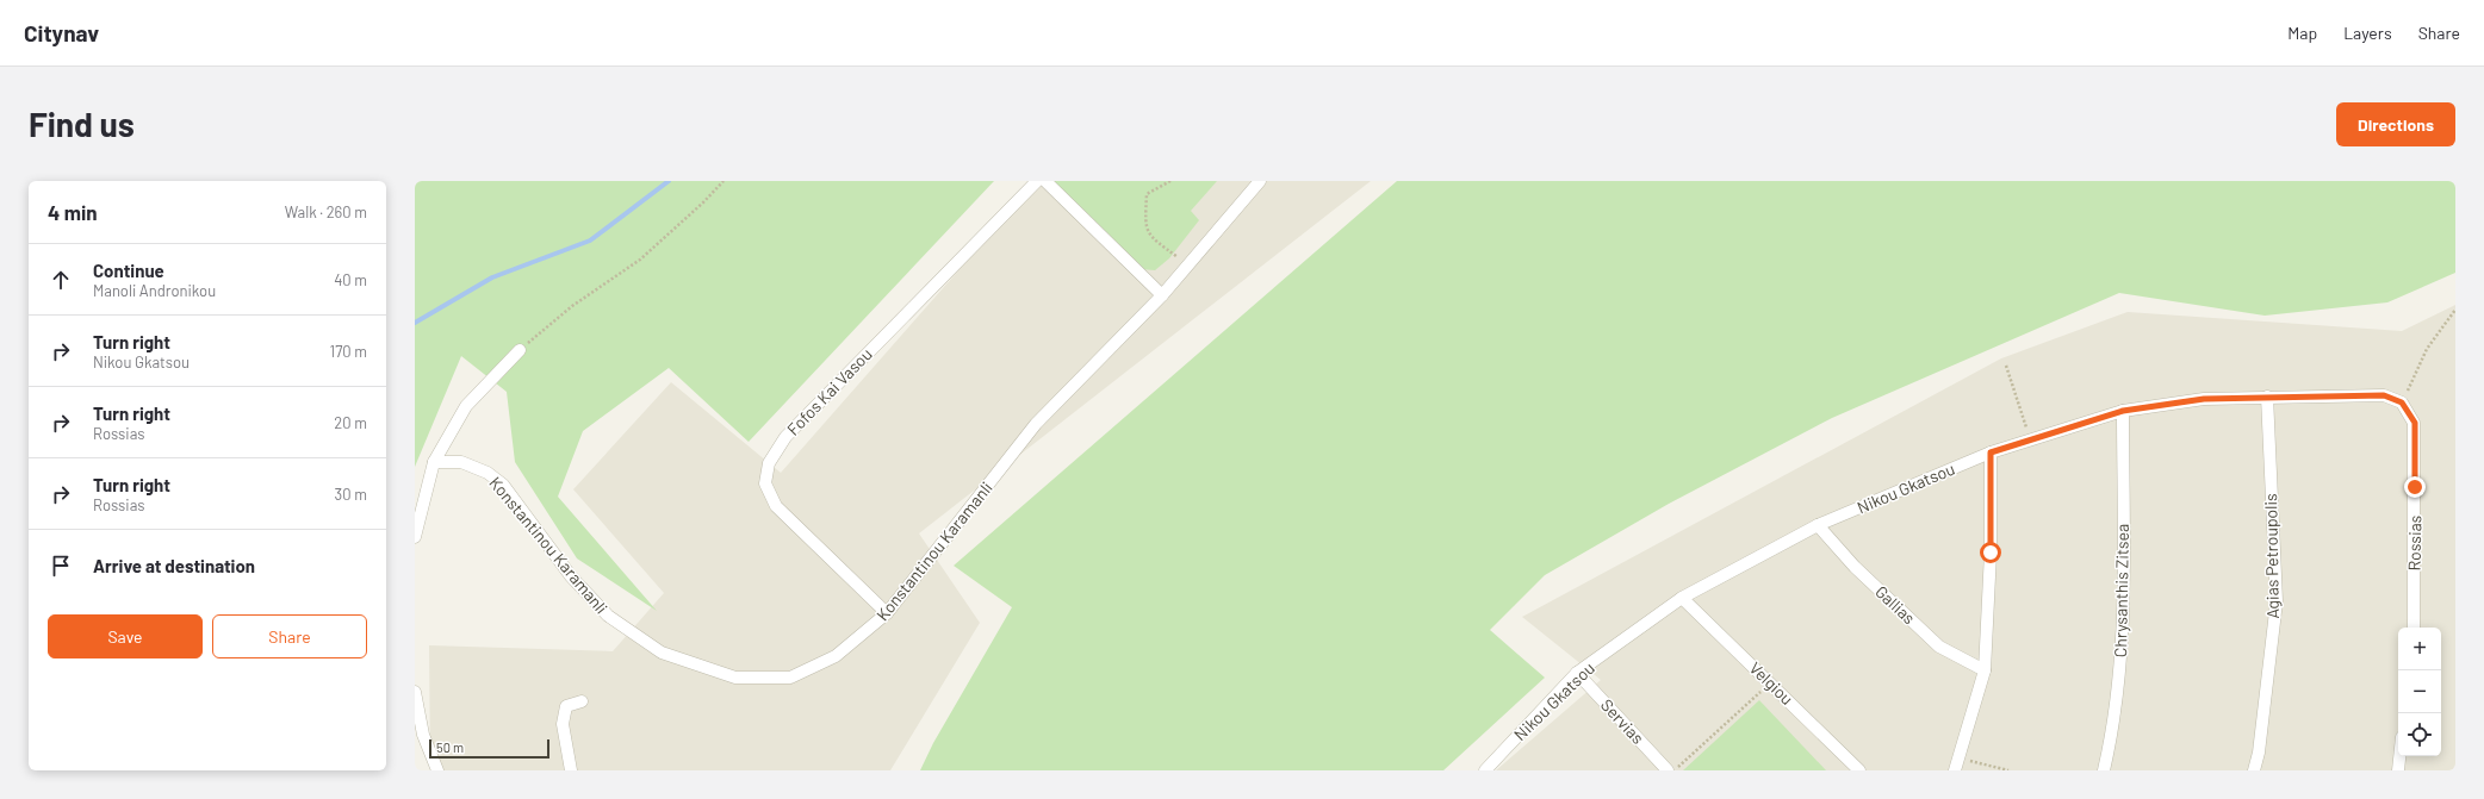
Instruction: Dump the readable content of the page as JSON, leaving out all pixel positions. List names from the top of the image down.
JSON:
{
  "streets": {
    "street": [
      "Fofos Kai Vasou",
      "Nikou Gkatsou",
      "Rossias",
      "Konstantinou Karamanli",
      "Agias Petroupolis",
      "Chrysanthis Zitsea",
      "Gallias",
      "Velgiou",
      "Servias"
    ]
  },
  "crossings": [
    ["Fofos Kai Vasou", "Konstantinou Karamanli"],
    ["Nikou Gkatsou", "Rossias"],
    ["Nikou Gkatsou", "Agias Petroupolis"],
    ["Nikou Gkatsou", "Chrysanthis Zitsea"],
    ["Nikou Gkatsou", "Gallias"],
    ["Nikou Gkatsou", "Velgiou"],
    ["Nikou Gkatsou", "Servias"]
  ],
  "scale_bar": "50 m",
  "page": {
    "header": "Citynav",
    "nav": ["Map", "Layers", "Share"],
    "buttons": [
      "Directions",
      ["Save", "Share"]
    ],
    "title": "Find us",
    "heading": ["4 min", "Walk · 260 m"],
    "list": [
      ["Continue", "Manoli Andronikou", "40 m"],
      ["Turn right", "Nikou Gkatsou", "170 m"],
      ["Turn right", "Rossias", "20 m"],
      ["Turn right", "Rossias", "30 m"],
      "Arrive at destination"
    ],
    "map_buttons": ["+", "−"],
    "scale": "50 m"
  }
}
